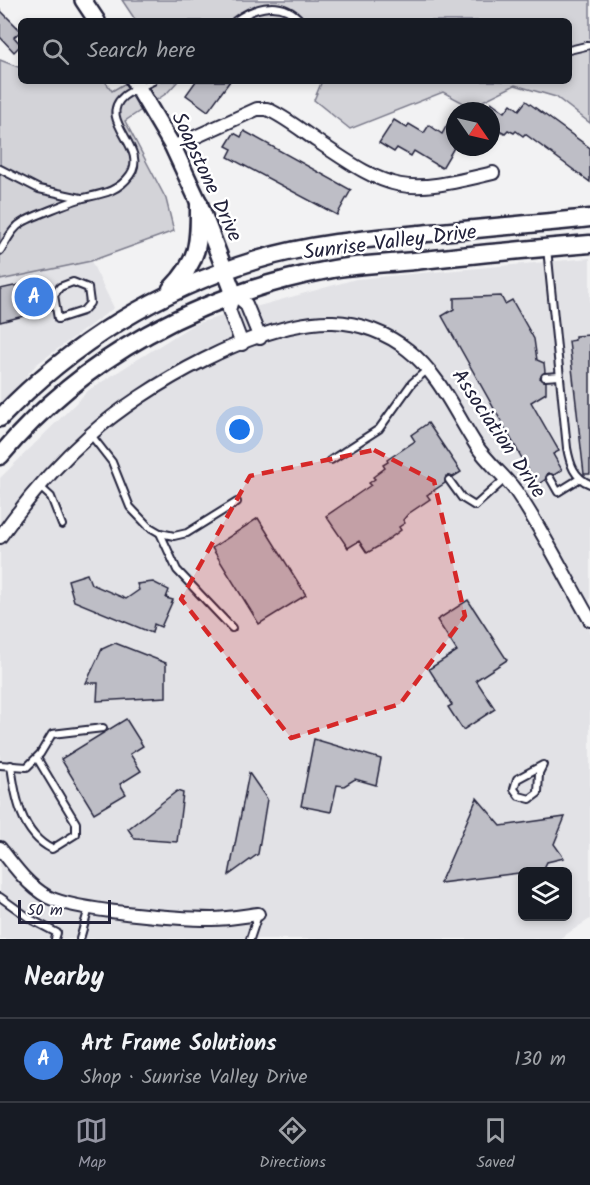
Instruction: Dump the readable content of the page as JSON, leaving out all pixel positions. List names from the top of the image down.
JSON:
{
  "streets": {
    "main road": ["Sunrise Valley Drive"],
    "street": ["Soapstone Drive", "Association Drive"]
  },
  "crossings": [
    ["Soapstone Drive", "Sunrise Valley Drive"]
  ],
  "scale_bar": "50 m",
  "north": "bottom right",
  "page": {
    "search": "Search here",
    "pins": "A",
    "scale": "50 m",
    "heading": "Nearby",
    "list": [
      {
        "mark": "A",
        "name": "Art Frame Solutions",
        "note": "Shop · Sunrise Valley Drive",
        "value": "130 m"
      }
    ],
    "nav": ["Map", "Directions", "Saved"]
  }
}
